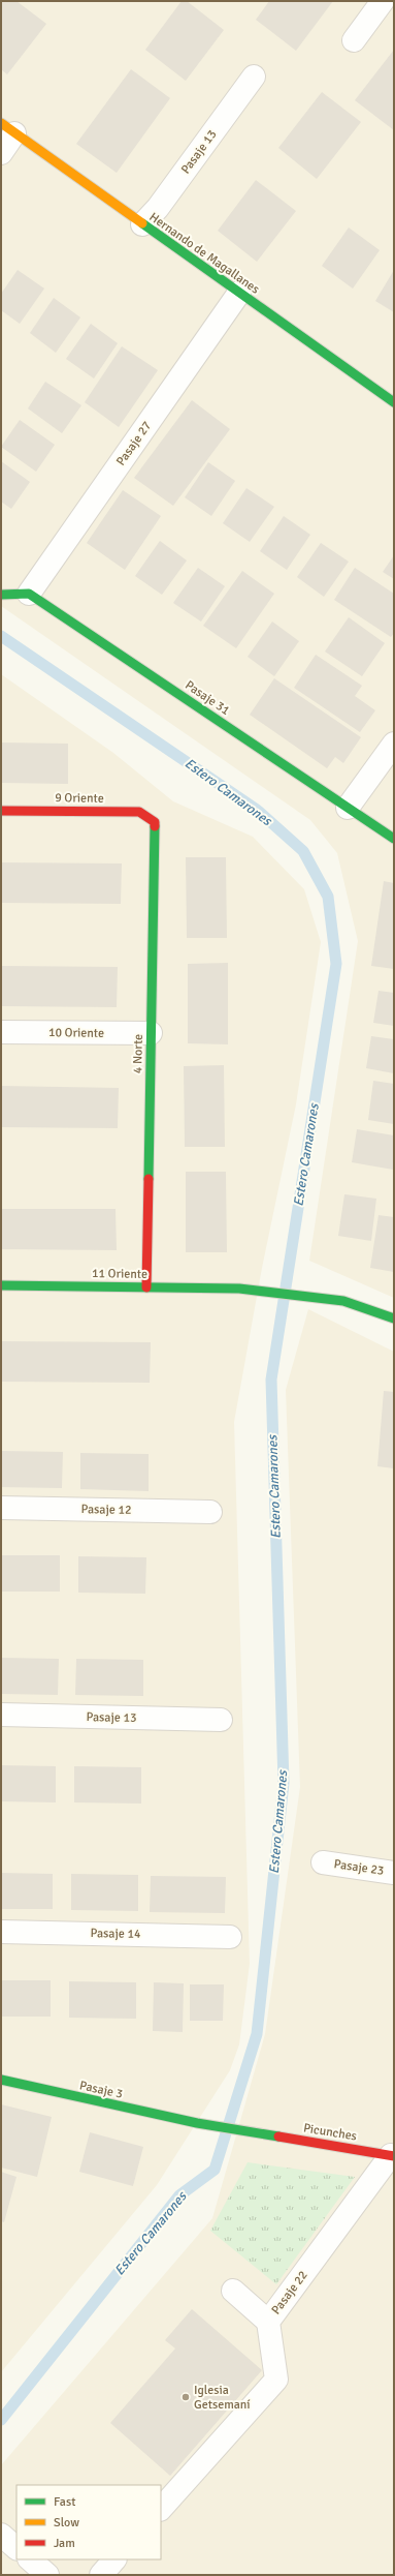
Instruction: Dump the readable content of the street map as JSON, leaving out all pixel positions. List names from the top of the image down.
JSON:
{
  "streets": {
    "street": [
      "Pasaje 13",
      "Hernando de Magallanes",
      "Pasaje 27",
      "Pasaje 31",
      "9 Oriente",
      "10 Oriente",
      "4 Norte",
      "11 Oriente",
      "Pasaje 12",
      "Pasaje 23",
      "Pasaje 14",
      "Pasaje 3",
      "Picunches",
      "Pasaje 22"
    ]
  },
  "crossings": [
    ["Pasaje 13", "Hernando de Magallanes"],
    ["Hernando de Magallanes", "Pasaje 27"],
    ["Pasaje 27", "Pasaje 31"],
    ["9 Oriente", "4 Norte"],
    ["10 Oriente", "4 Norte"],
    ["4 Norte", "11 Oriente"],
    ["Pasaje 3", "Picunches"],
    ["Picunches", "Pasaje 22"]
  ],
  "water": ["Estero Camarones"],
  "places": ["Iglesia Getsemaní"],
  "legend": ["Fast", "Slow", "Jam"]
}
